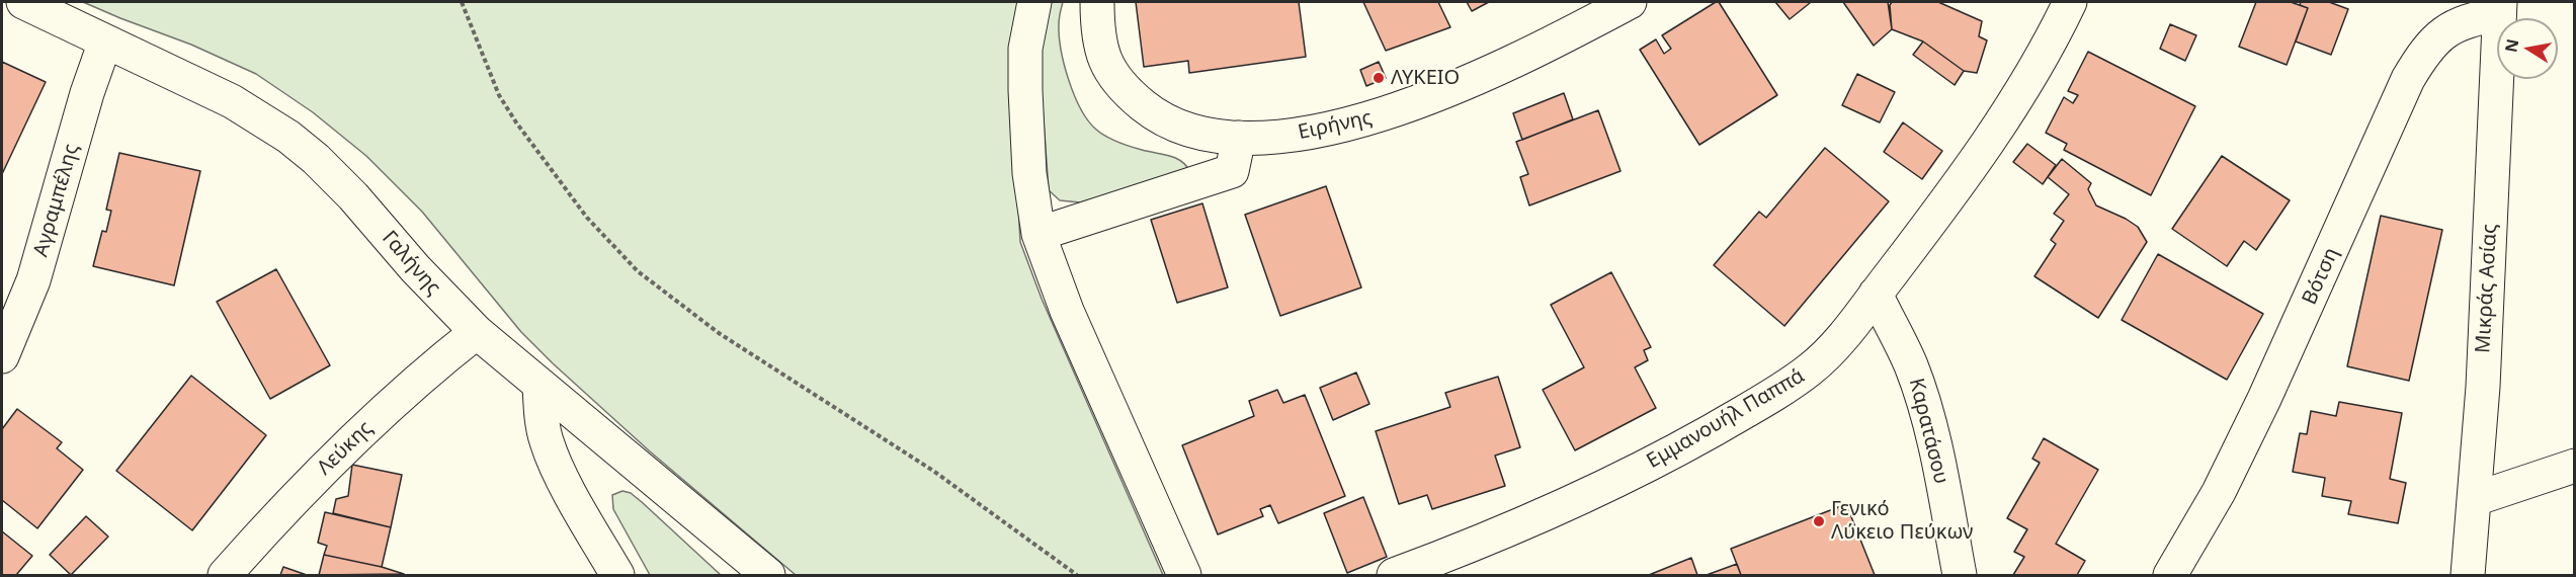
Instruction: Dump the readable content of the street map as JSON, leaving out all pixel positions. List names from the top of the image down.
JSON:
{
  "streets": {
    "street": [
      "Ειρήνης",
      "Αγραμπέλης",
      "Γαλήνης",
      "Βότση",
      "Μικράς Ασίας",
      "Εμμανουήλ Παππά",
      "Καρατάσου",
      "Λεύκης"
    ]
  },
  "crossings": [
    ["Αγραμπέλης", "Γαλήνης"],
    ["Γαλήνης", "Λεύκης"],
    ["Βότση", "Μικράς Ασίας"],
    ["Εμμανουήλ Παππά", "Καρατάσου"]
  ],
  "places": ["ΛΥΚΕΙΟ", "Γενικό Λύκειο Πεύκων"],
  "north": "left"
}
